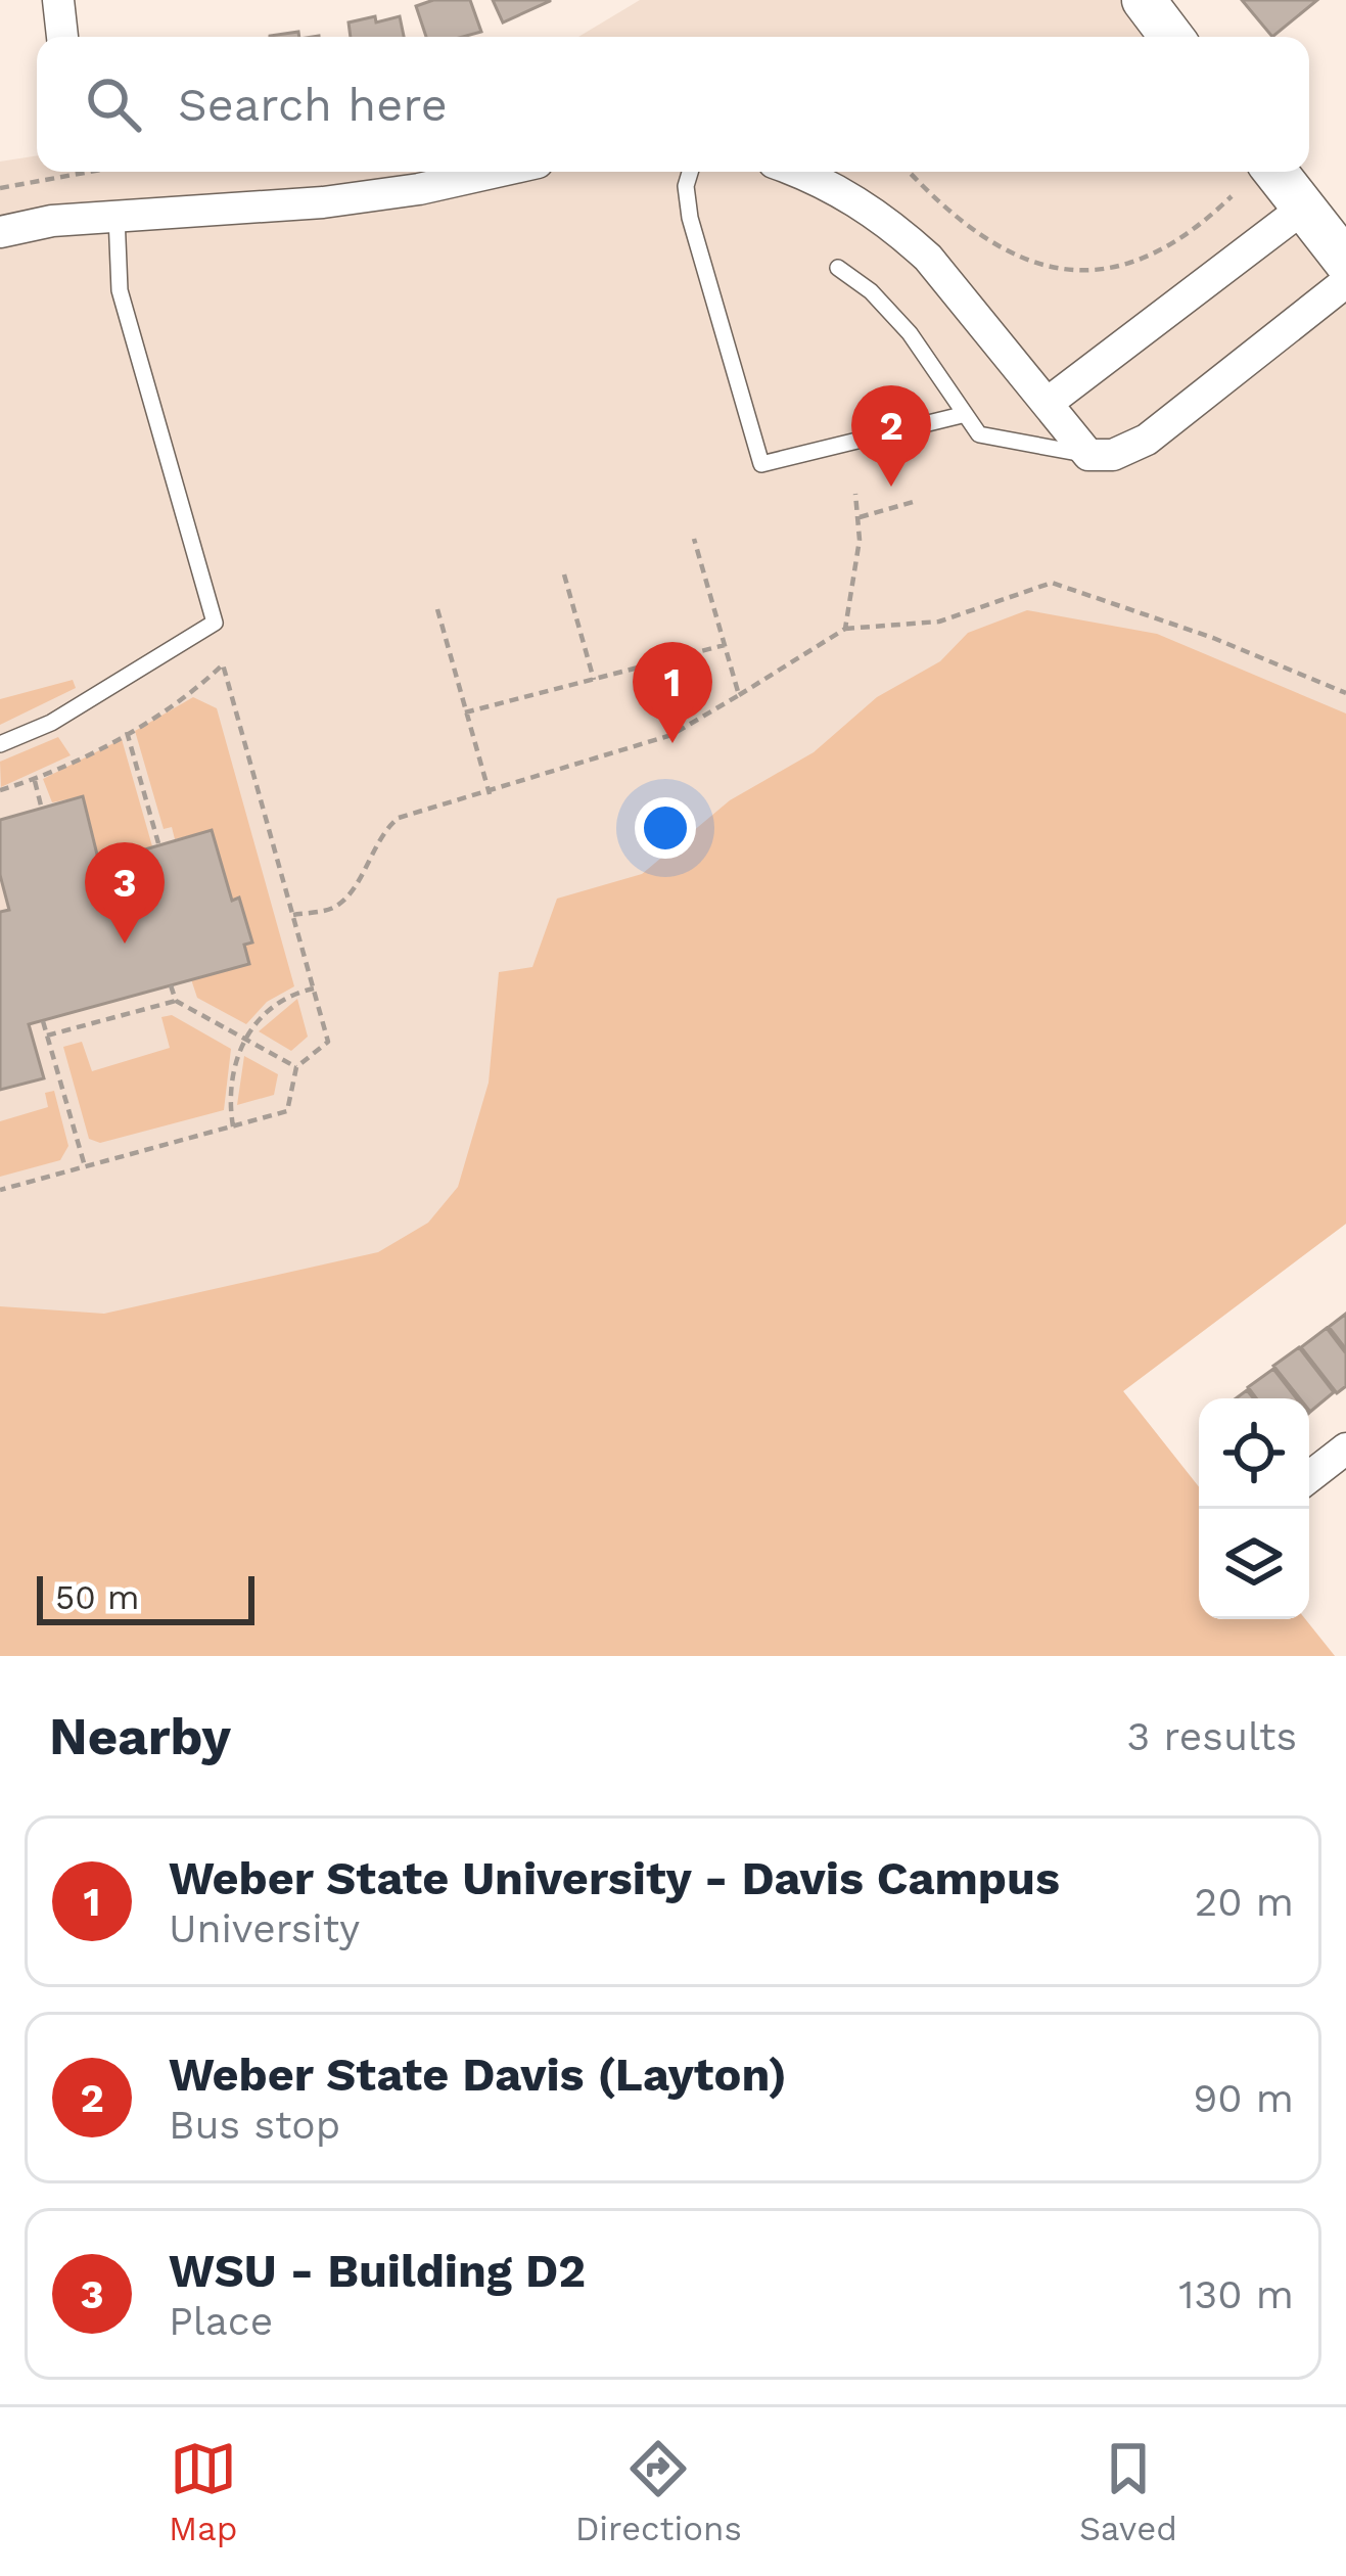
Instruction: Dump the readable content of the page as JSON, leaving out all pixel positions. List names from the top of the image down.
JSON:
{
  "scale_bar": "50 m",
  "page": {
    "search": "Search here",
    "pins": ["2", "1", "3"],
    "scale": "50 m",
    "heading": ["Nearby", "3 results"],
    "list": [
      {
        "mark": "1",
        "name": "Weber State University - Davis Campus",
        "note": "University",
        "value": "20 m"
      },
      {
        "mark": "2",
        "name": "Weber State Davis (Layton)",
        "note": "Bus stop",
        "value": "90 m"
      },
      {
        "mark": "3",
        "name": "WSU - Building D2",
        "note": "Place",
        "value": "130 m"
      }
    ],
    "nav": ["Map", "Directions", "Saved"]
  }
}
